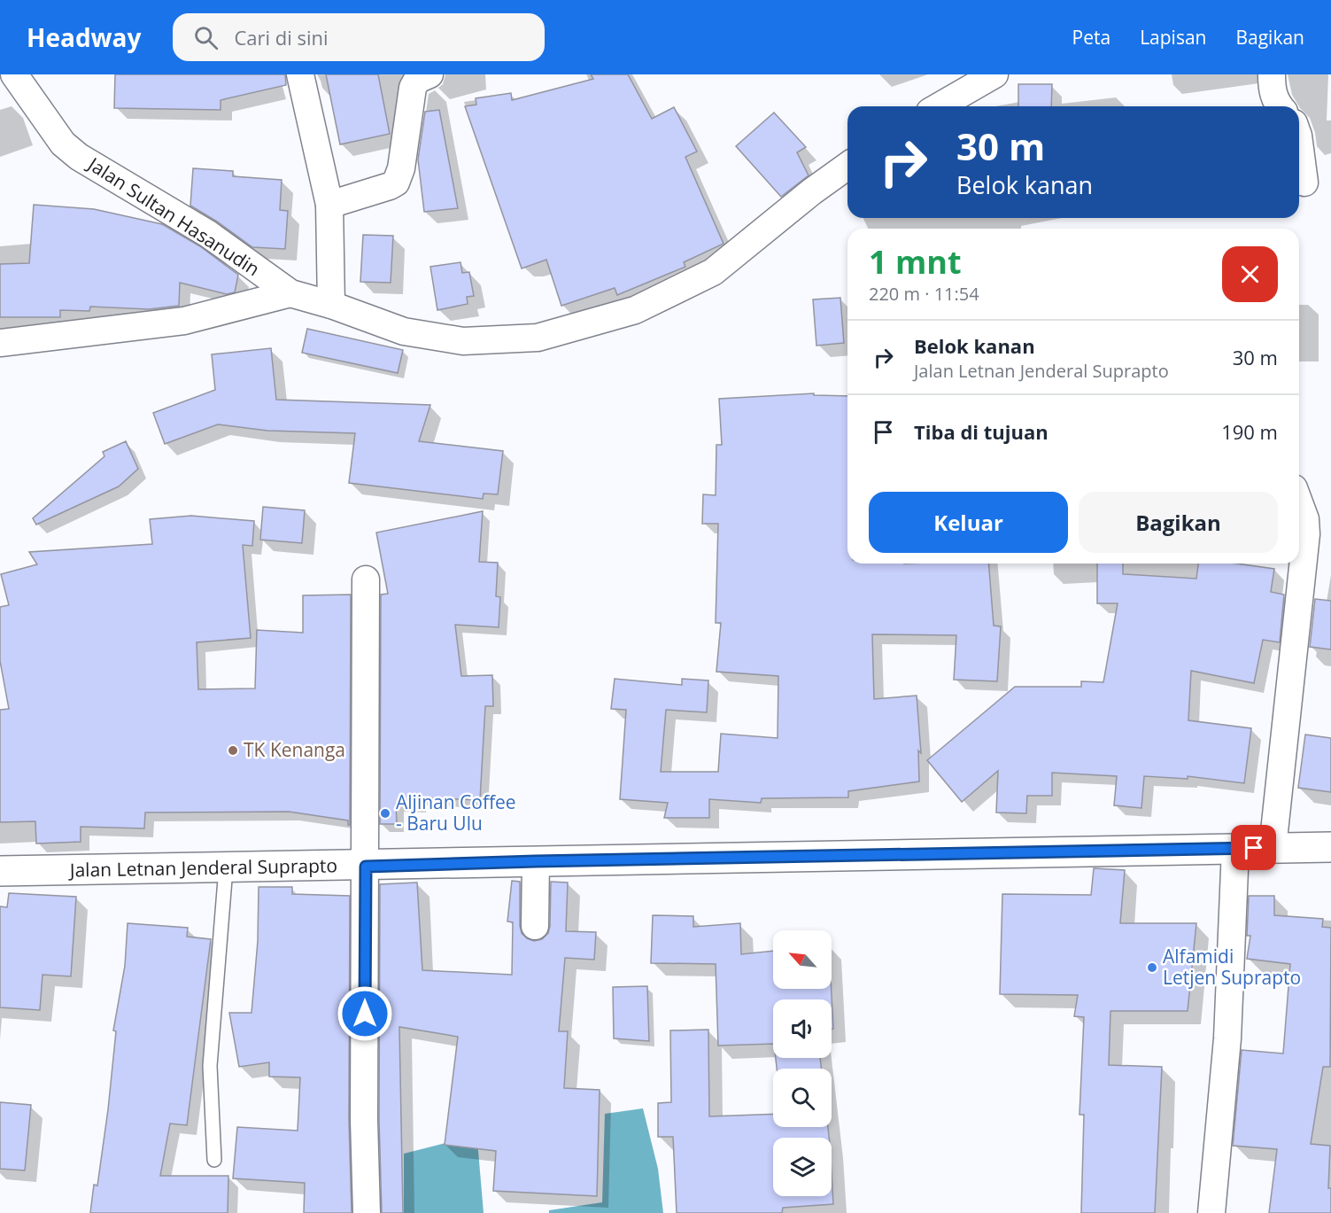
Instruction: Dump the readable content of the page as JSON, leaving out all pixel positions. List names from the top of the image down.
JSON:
{
  "streets": {
    "main road": ["Jalan Letnan Jenderal Suprapto"],
    "street": ["Jalan Sultan Hasanudin"]
  },
  "places": ["TK Kenanga", "Aljinan Coffee - Baru Ulu", "Alfamidi Letjen Suprapto"],
  "north": "top left",
  "page": {
    "header": "Headway",
    "search": "Cari di sini",
    "nav": ["Peta", "Lapisan", "Bagikan"],
    "turn": ["30 m", "Belok kanan"],
    "heading": ["1 mnt", "220 m · 11:54"],
    "list": [
      {
        "name": "Belok kanan",
        "note": "Jalan Letnan Jenderal Suprapto",
        "value": "30 m"
      },
      {
        "name": "Tiba di tujuan",
        "value": "190 m"
      }
    ],
    "buttons": ["Keluar", "Bagikan"]
  }
}
